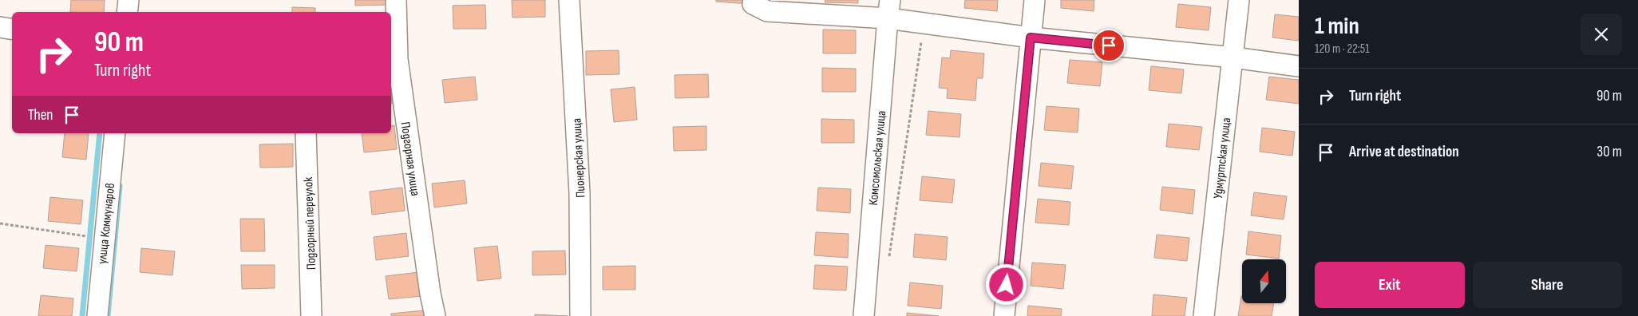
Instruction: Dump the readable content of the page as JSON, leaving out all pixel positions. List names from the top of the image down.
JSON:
{
  "streets": {
    "street": [
      "Пионерская улица",
      "Комсомольская улица",
      "Удмуртская улица",
      "Подгорная улица",
      "улица Коммунаров",
      "Подгорный переулок"
    ]
  },
  "north": "top",
  "page": {
    "heading": ["1 min", "120 m · 22:51"],
    "turn": ["90 m", "Turn right"],
    "list": [
      {
        "name": "Turn right",
        "value": "90 m"
      },
      {
        "name": "Arrive at destination",
        "value": "30 m"
      }
    ],
    "then": "Then",
    "buttons": ["Exit", "Share"]
  }
}
